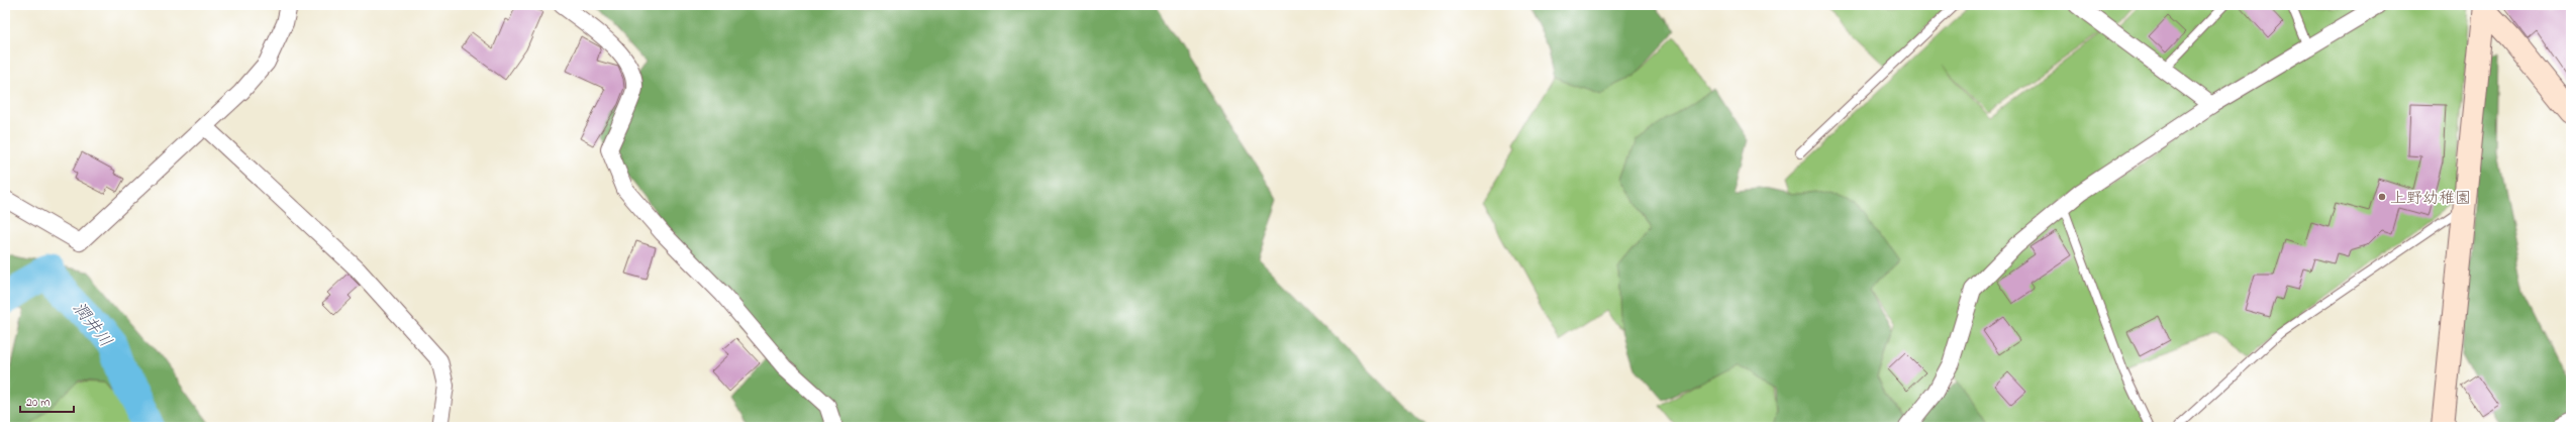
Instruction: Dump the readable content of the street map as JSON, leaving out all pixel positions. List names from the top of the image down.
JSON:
{
  "water": ["潤井川"],
  "places": ["上野幼稚園"],
  "scale_bar": "20 m"
}
